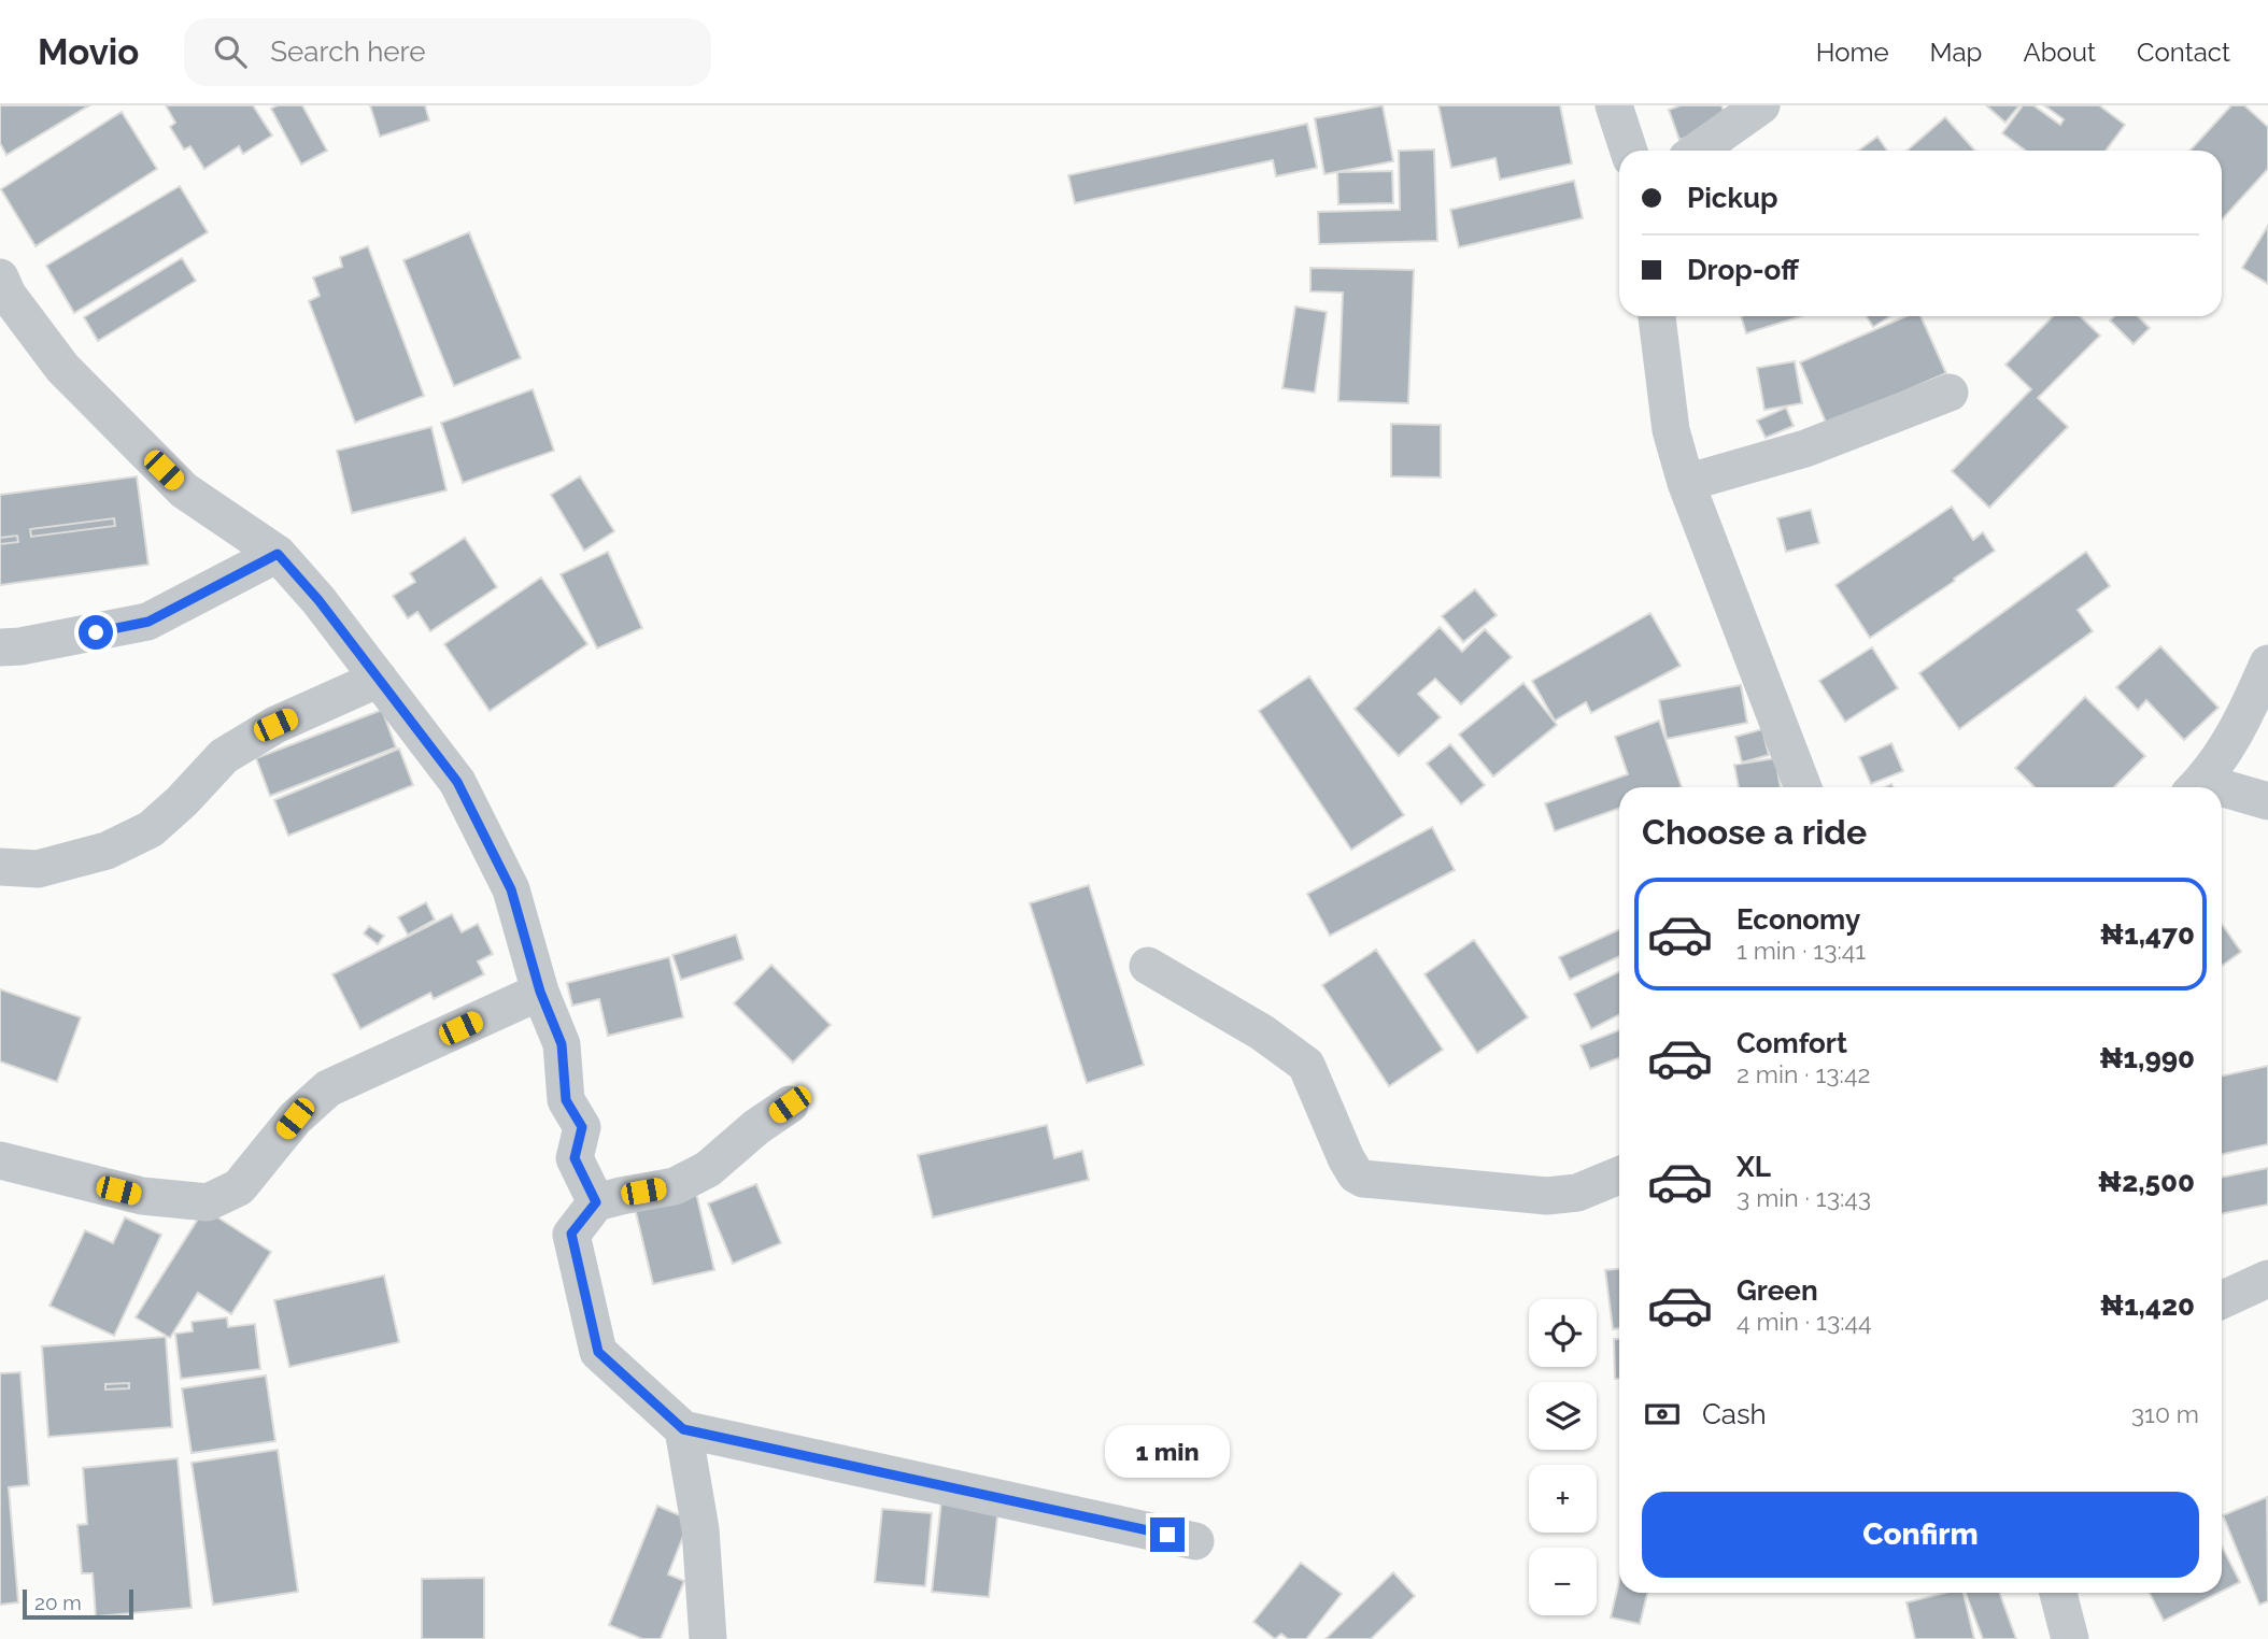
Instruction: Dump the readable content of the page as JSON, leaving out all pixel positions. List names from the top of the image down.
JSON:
{
  "scale_bar": "20 m",
  "page": {
    "header": "Movio",
    "search": "Search here",
    "nav": [
      "Home",
      "Map",
      "About",
      "Contact"
    ],
    "banner": ["Pickup", "Drop-off"],
    "heading": "Choose a ride",
    "list": [
      {
        "name": "Economy",
        "note": "1 min · 13:41",
        "value": "₦1,470"
      },
      {
        "name": "Comfort",
        "note": "2 min · 13:42",
        "value": "₦1,990"
      },
      {
        "name": "XL",
        "note": "3 min · 13:43",
        "value": "₦2,500"
      },
      {
        "name": "Green",
        "note": "4 min · 13:44",
        "value": "₦1,420"
      }
    ],
    "map_buttons": ["+", "−"],
    "pay": ["Cash", "310 m"],
    "bubble": "1 min",
    "buttons": "Confirm",
    "scale": "20 m"
  }
}
